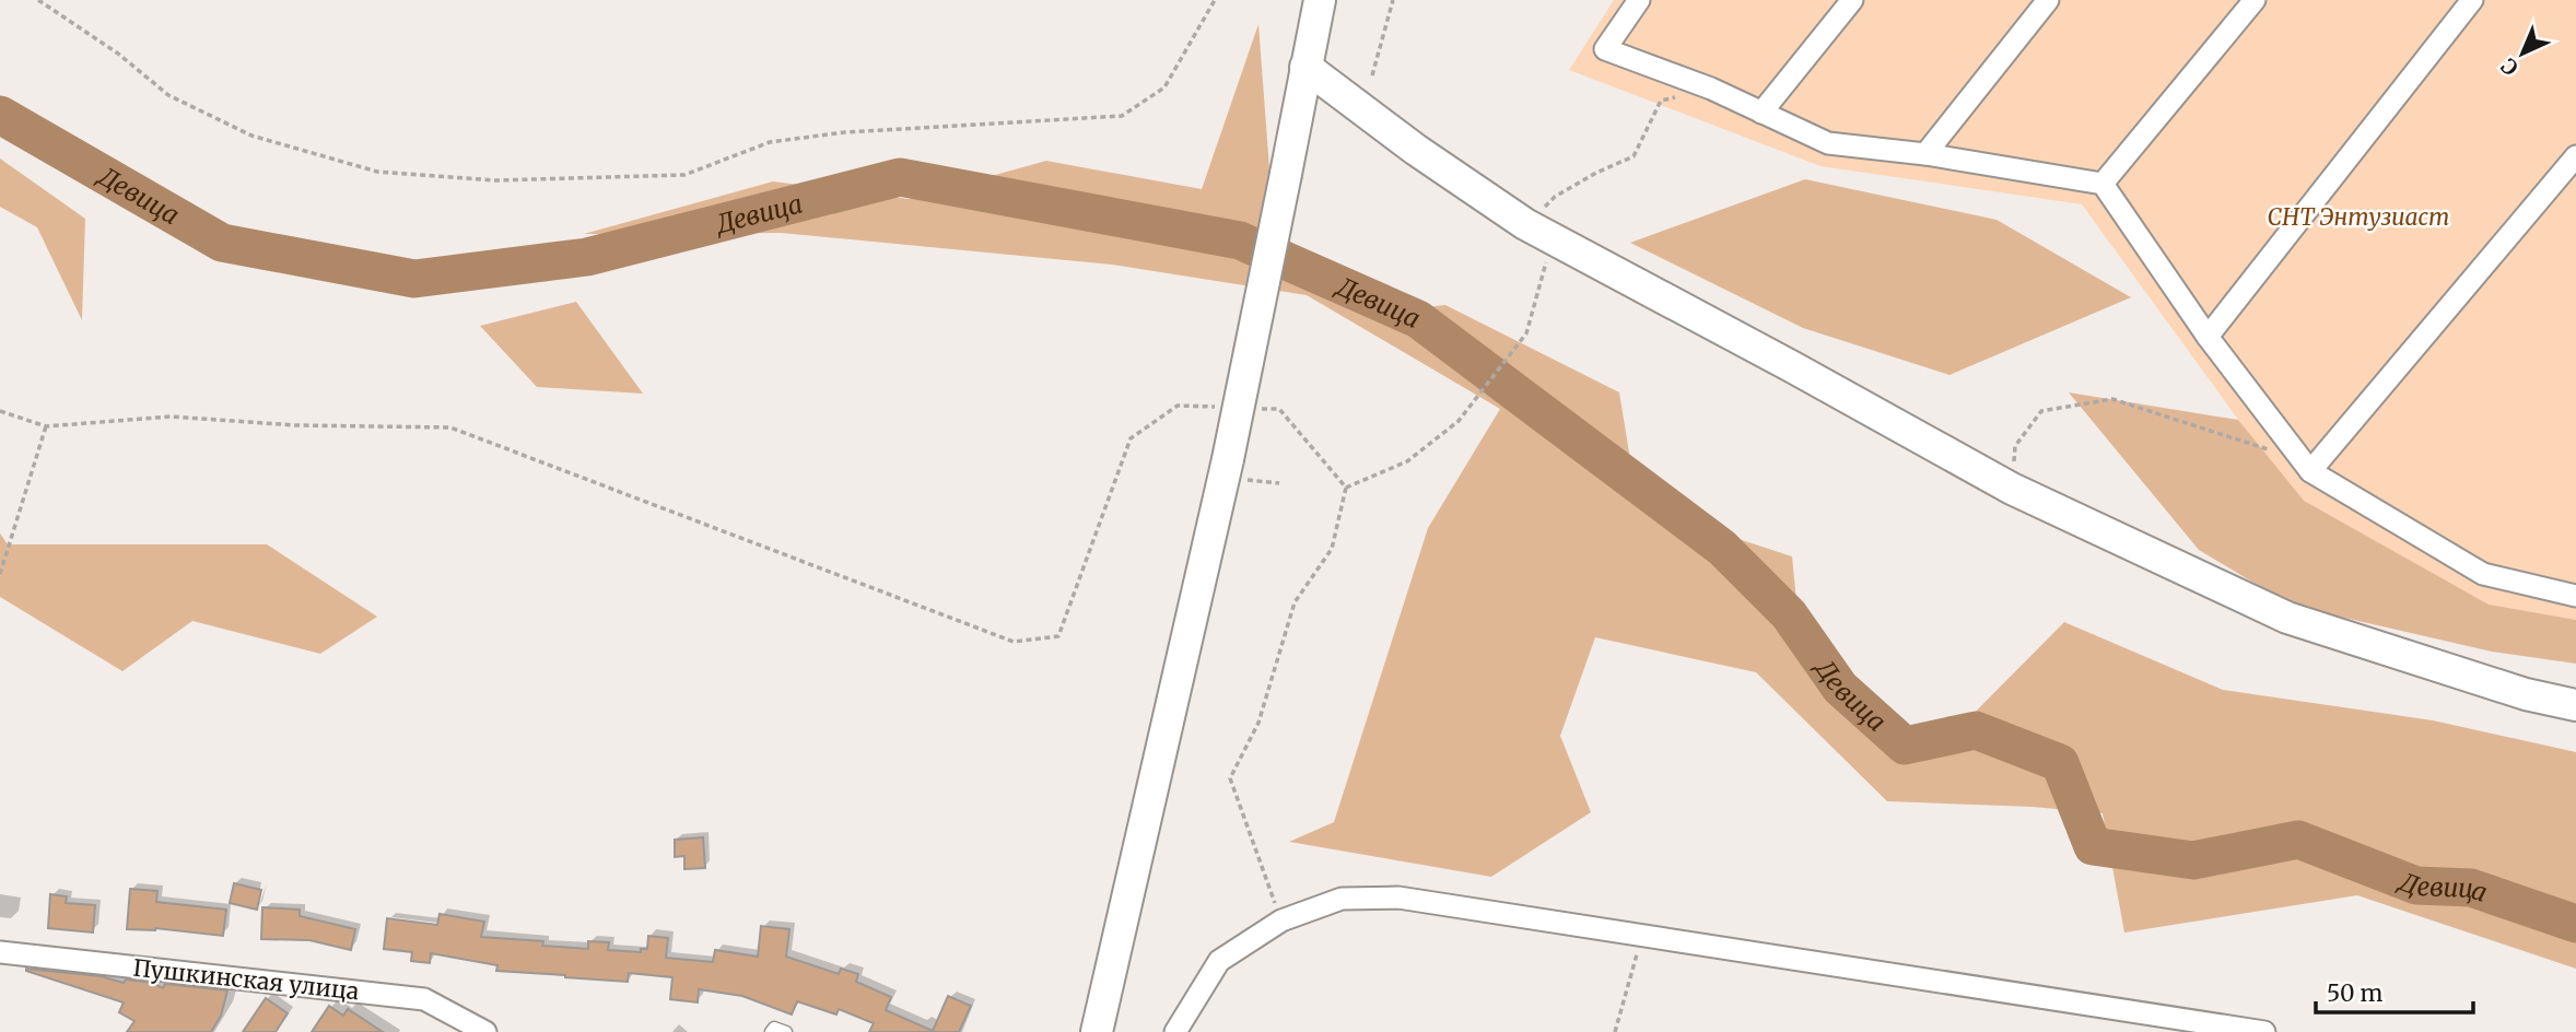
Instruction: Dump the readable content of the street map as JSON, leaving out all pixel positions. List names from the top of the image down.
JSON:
{
  "streets": {
    "street": ["Пушкинская улица"]
  },
  "water": ["Девица"],
  "parks": ["СНТ Энтузиаст"],
  "scale_bar": "50 m",
  "north": "bottom left"
}
